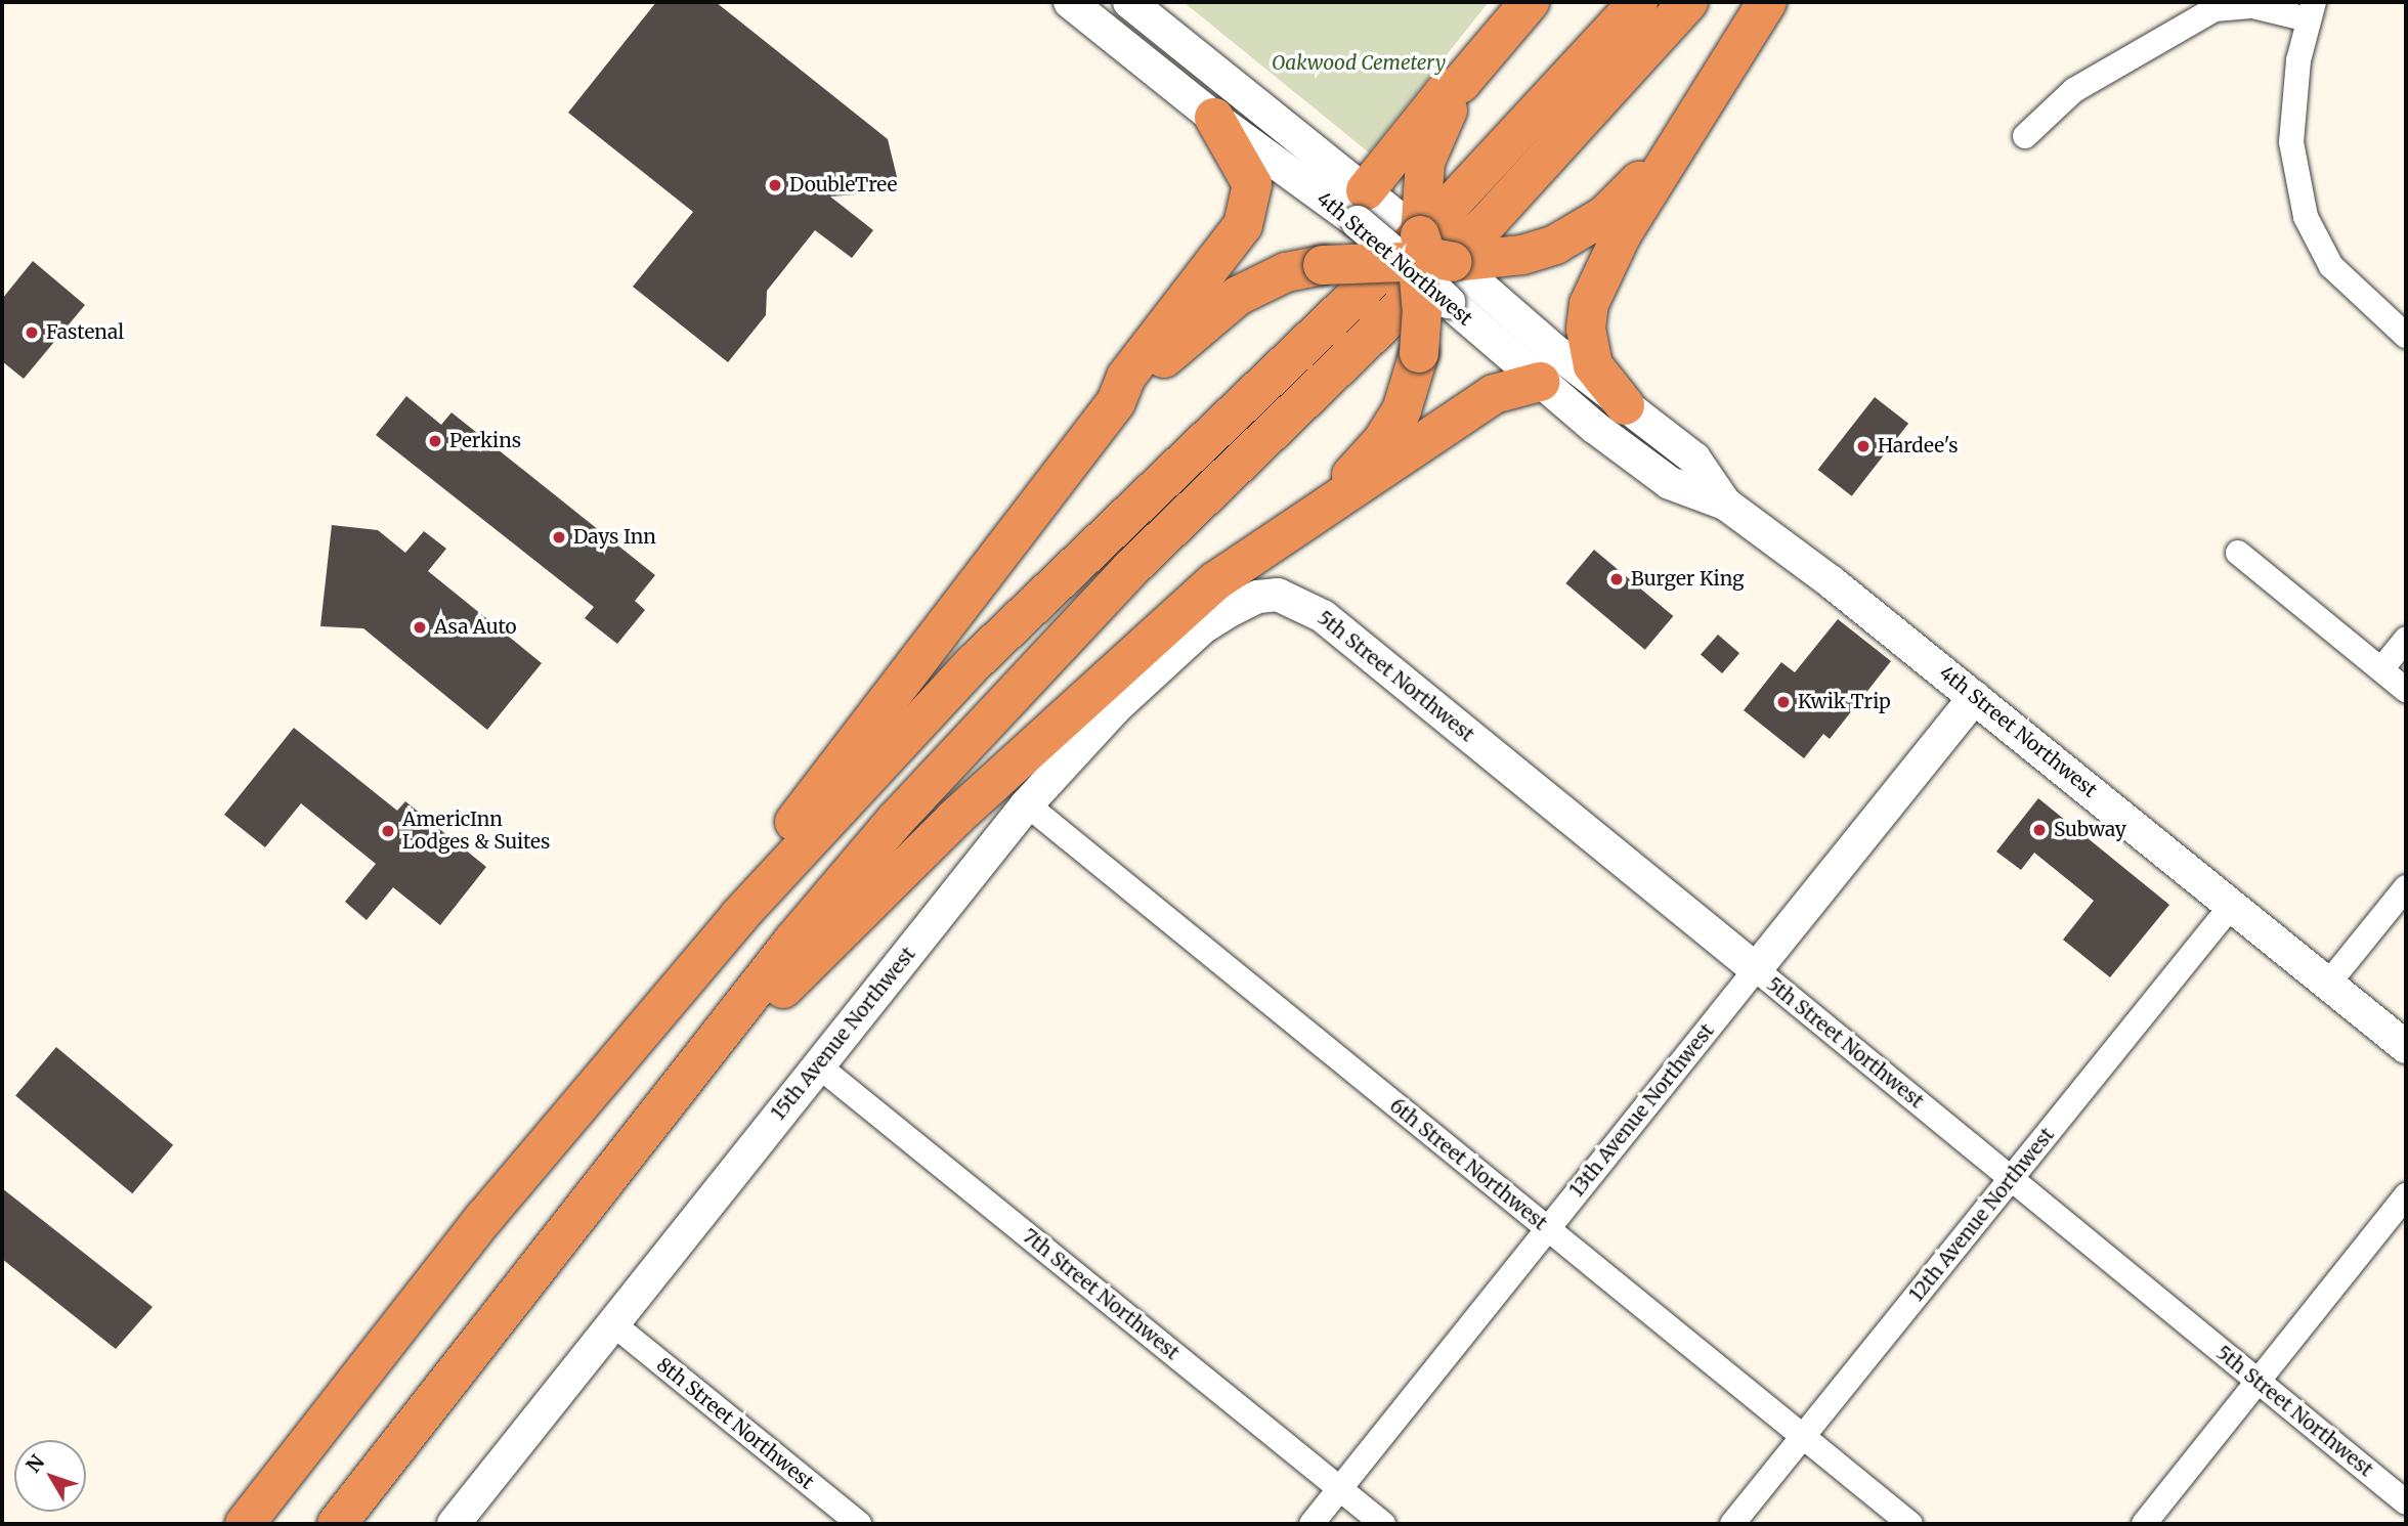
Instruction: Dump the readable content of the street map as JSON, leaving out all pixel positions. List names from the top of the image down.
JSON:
{
  "streets": {
    "street": [
      "4th Street Northwest",
      "5th Street Northwest",
      "15th Avenue Northwest",
      "13th Avenue Northwest",
      "6th Street Northwest",
      "12th Avenue Northwest",
      "7th Street Northwest",
      "8th Street Northwest"
    ]
  },
  "crossings": [
    ["4th Street Northwest", "13th Avenue Northwest"],
    ["4th Street Northwest", "12th Avenue Northwest"],
    ["5th Street Northwest", "15th Avenue Northwest"],
    ["5th Street Northwest", "13th Avenue Northwest"],
    ["5th Street Northwest", "12th Avenue Northwest"],
    ["15th Avenue Northwest", "6th Street Northwest"],
    ["15th Avenue Northwest", "7th Street Northwest"],
    ["15th Avenue Northwest", "8th Street Northwest"],
    ["13th Avenue Northwest", "6th Street Northwest"],
    ["13th Avenue Northwest", "7th Street Northwest"],
    ["6th Street Northwest", "12th Avenue Northwest"]
  ],
  "parks": ["Oakwood Cemetery"],
  "places": [
    "DoubleTree",
    "Fastenal",
    "Perkins",
    "Hardee's",
    "Days Inn",
    "Burger King",
    "Asa Auto",
    "Kwik Trip",
    "Subway",
    "AmericInn Lodges & Suites"
  ],
  "north": "top left"
}
